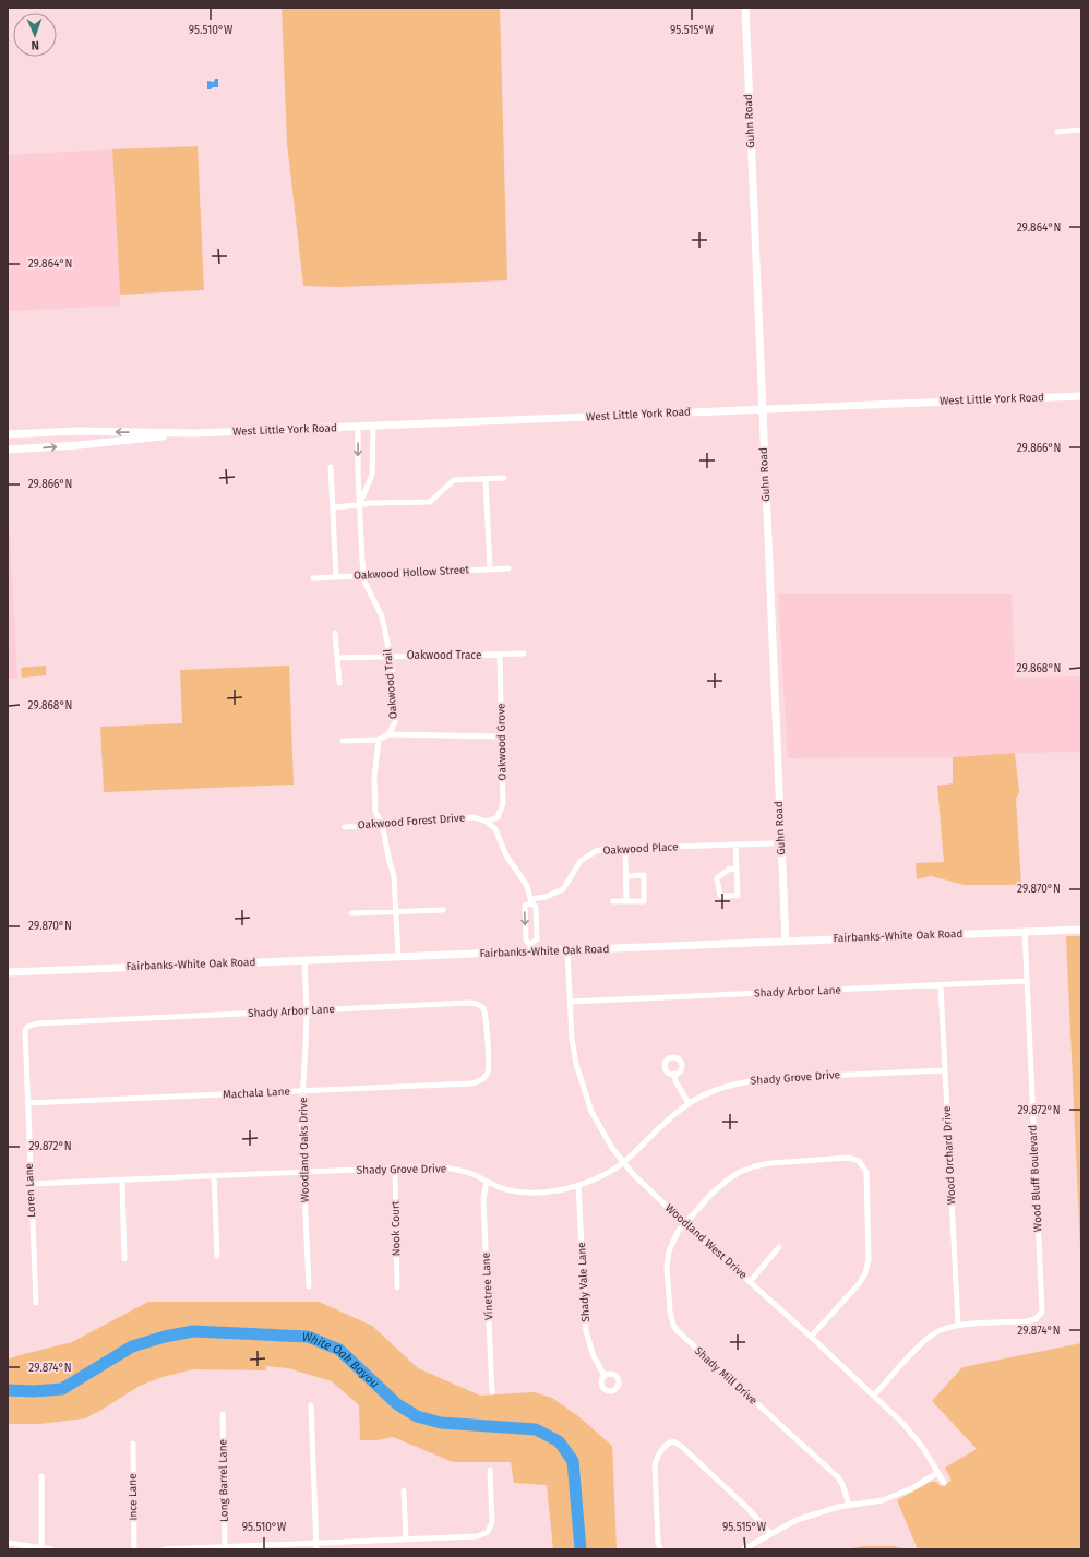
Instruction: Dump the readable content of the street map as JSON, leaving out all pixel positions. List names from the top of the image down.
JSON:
{
  "streets": {
    "street": [
      "Guhn Road",
      "West Little York Road",
      "Oakwood Hollow Street",
      "Oakwood Trace",
      "Oakwood Trail",
      "Oakwood Grove",
      "Oakwood Forest Drive",
      "Oakwood Place",
      "Fairbanks-White Oak Road",
      "Shady Arbor Lane",
      "Shady Grove Drive",
      "Machala Lane",
      "Woodland Oaks Drive",
      "Wood Orchard Drive",
      "Wood Bluff Boulevard",
      "Loren Lane",
      "Nook Court",
      "Woodland West Drive",
      "Shady Vale Lane",
      "Vinetree Lane",
      "Shady Mill Drive",
      "Long Barrel Lane",
      "Ince Lane"
    ]
  },
  "crossings": [
    ["Guhn Road", "West Little York Road"],
    ["Guhn Road", "Fairbanks-White Oak Road"],
    ["West Little York Road", "Oakwood Trail"],
    ["Oakwood Hollow Street", "Oakwood Trail"],
    ["Oakwood Trace", "Oakwood Trail"],
    ["Oakwood Trace", "Oakwood Grove"],
    ["Oakwood Grove", "Oakwood Forest Drive"],
    ["Fairbanks-White Oak Road", "Woodland Oaks Drive"],
    ["Fairbanks-White Oak Road", "Wood Bluff Boulevard"],
    ["Fairbanks-White Oak Road", "Woodland West Drive"],
    ["Shady Arbor Lane", "Machala Lane"],
    ["Shady Arbor Lane", "Woodland Oaks Drive"],
    ["Shady Arbor Lane", "Wood Orchard Drive"],
    ["Shady Arbor Lane", "Wood Bluff Boulevard"],
    ["Shady Arbor Lane", "Loren Lane"],
    ["Shady Arbor Lane", "Woodland West Drive"],
    ["Shady Grove Drive", "Woodland Oaks Drive"],
    ["Shady Grove Drive", "Wood Orchard Drive"],
    ["Shady Grove Drive", "Loren Lane"],
    ["Shady Grove Drive", "Nook Court"],
    ["Shady Grove Drive", "Woodland West Drive"],
    ["Shady Grove Drive", "Shady Vale Lane"],
    ["Shady Grove Drive", "Vinetree Lane"],
    ["Machala Lane", "Woodland Oaks Drive"],
    ["Machala Lane", "Loren Lane"],
    ["Wood Orchard Drive", "Wood Bluff Boulevard"],
    ["Woodland West Drive", "Shady Mill Drive"]
  ],
  "water": ["White Oak Bayou"],
  "north": "bottom",
  "coordinates": [
    "95.510°W",
    "95.515°W",
    "29.864°N",
    "29.866°N",
    "29.868°N",
    "29.870°N",
    "29.872°N",
    "29.874°N"
  ]
}
